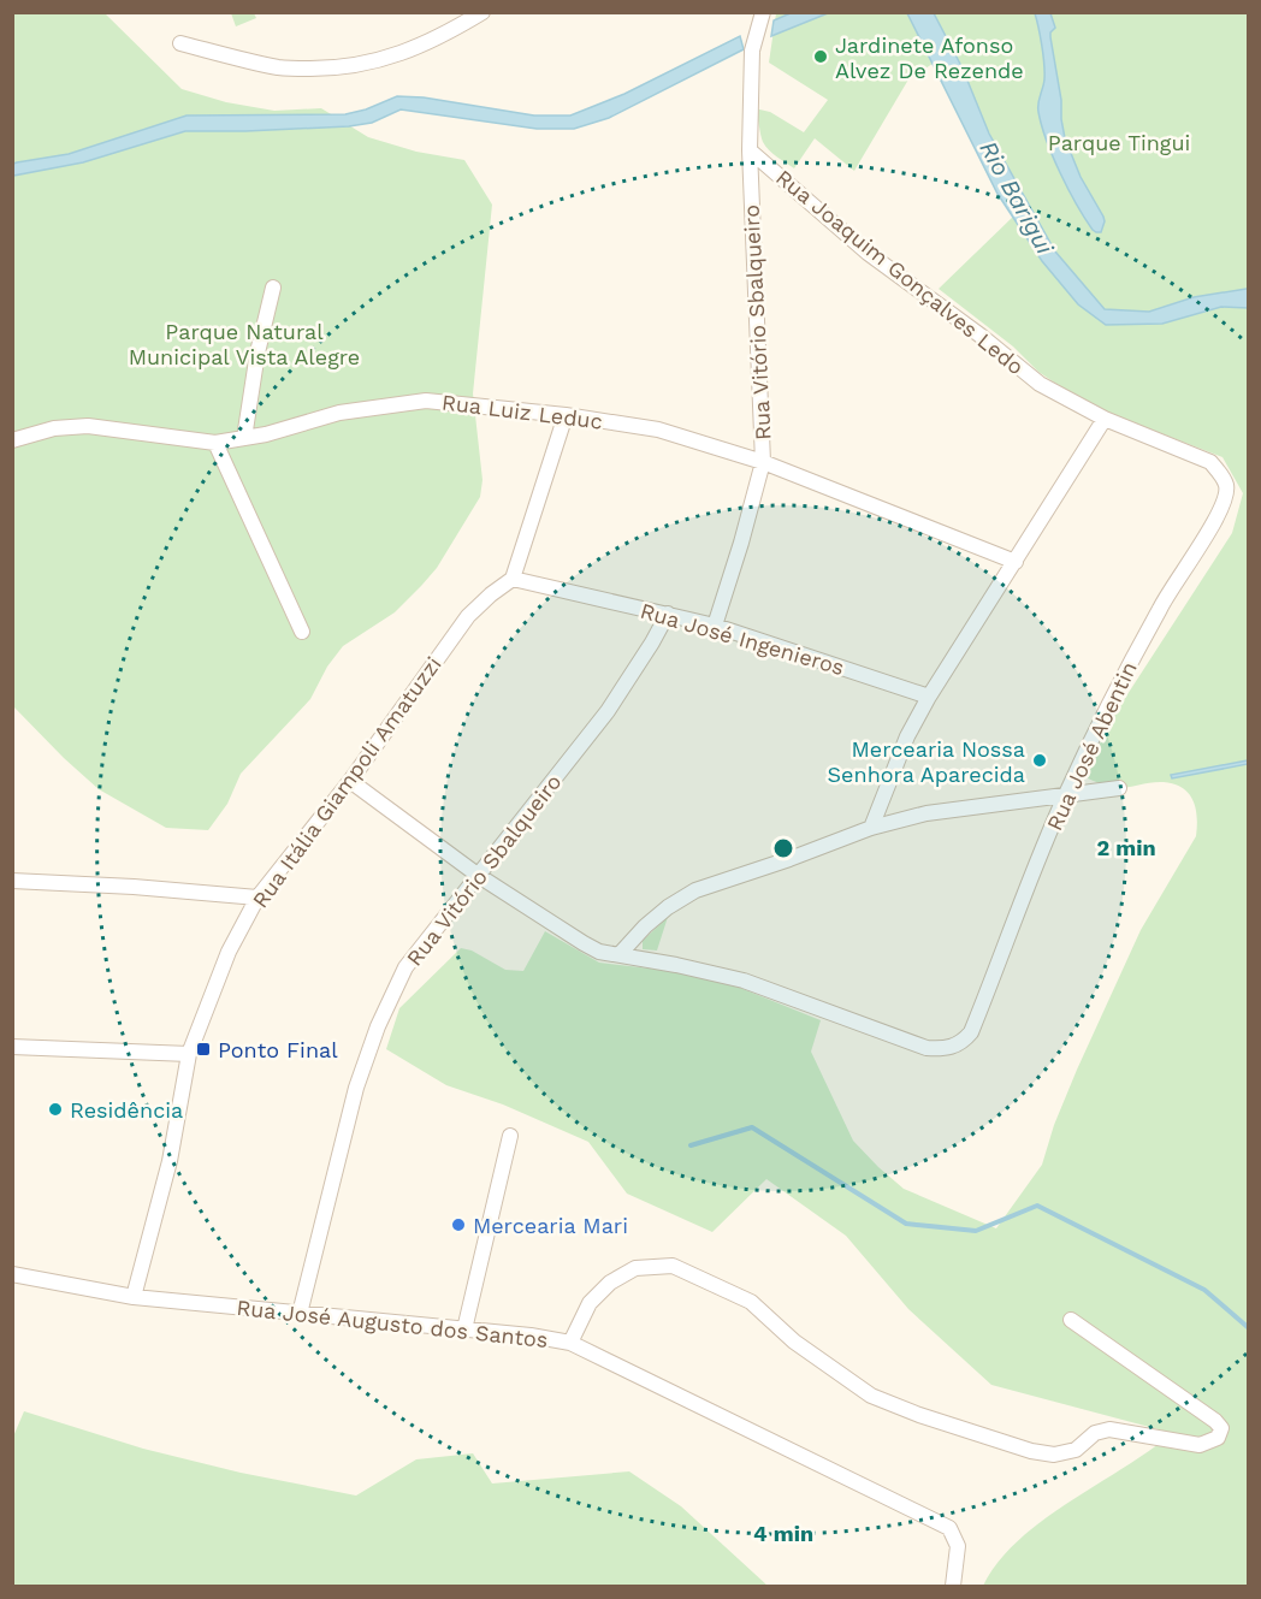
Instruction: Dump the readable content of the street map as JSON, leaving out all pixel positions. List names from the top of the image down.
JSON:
{
  "streets": {
    "street": [
      "Rua Joaquim Gonçalves Ledo",
      "Rua Vitório Sbalqueiro",
      "Rua Luiz Leduc",
      "Rua José Ingenieros",
      "Rua José Abentin",
      "Rua Itália Giampoli Amatuzzi",
      "Rua José Augusto dos Santos"
    ]
  },
  "crossings": [
    ["Rua Joaquim Gonçalves Ledo", "Rua Vitório Sbalqueiro"],
    ["Rua Joaquim Gonçalves Ledo", "Rua José Abentin"],
    ["Rua Vitório Sbalqueiro", "Rua Luiz Leduc"],
    ["Rua Vitório Sbalqueiro", "Rua José Ingenieros"],
    ["Rua Vitório Sbalqueiro", "Rua José Augusto dos Santos"],
    ["Rua José Ingenieros", "Rua Itália Giampoli Amatuzzi"],
    ["Rua Itália Giampoli Amatuzzi", "Rua José Augusto dos Santos"]
  ],
  "water": ["Rio Barigui"],
  "parks": ["Parque Tingui", "Parque Natural Municipal Vista Alegre"],
  "places": {
    "other": [
      "Jardinete Afonso Alvez De Rezende",
      "Mercearia Nossa Senhora Aparecida",
      "Residência",
      "Mercearia Mari"
    ],
    "transit": ["Ponto Final"]
  },
  "rings": ["2 min", "4 min"]
}
